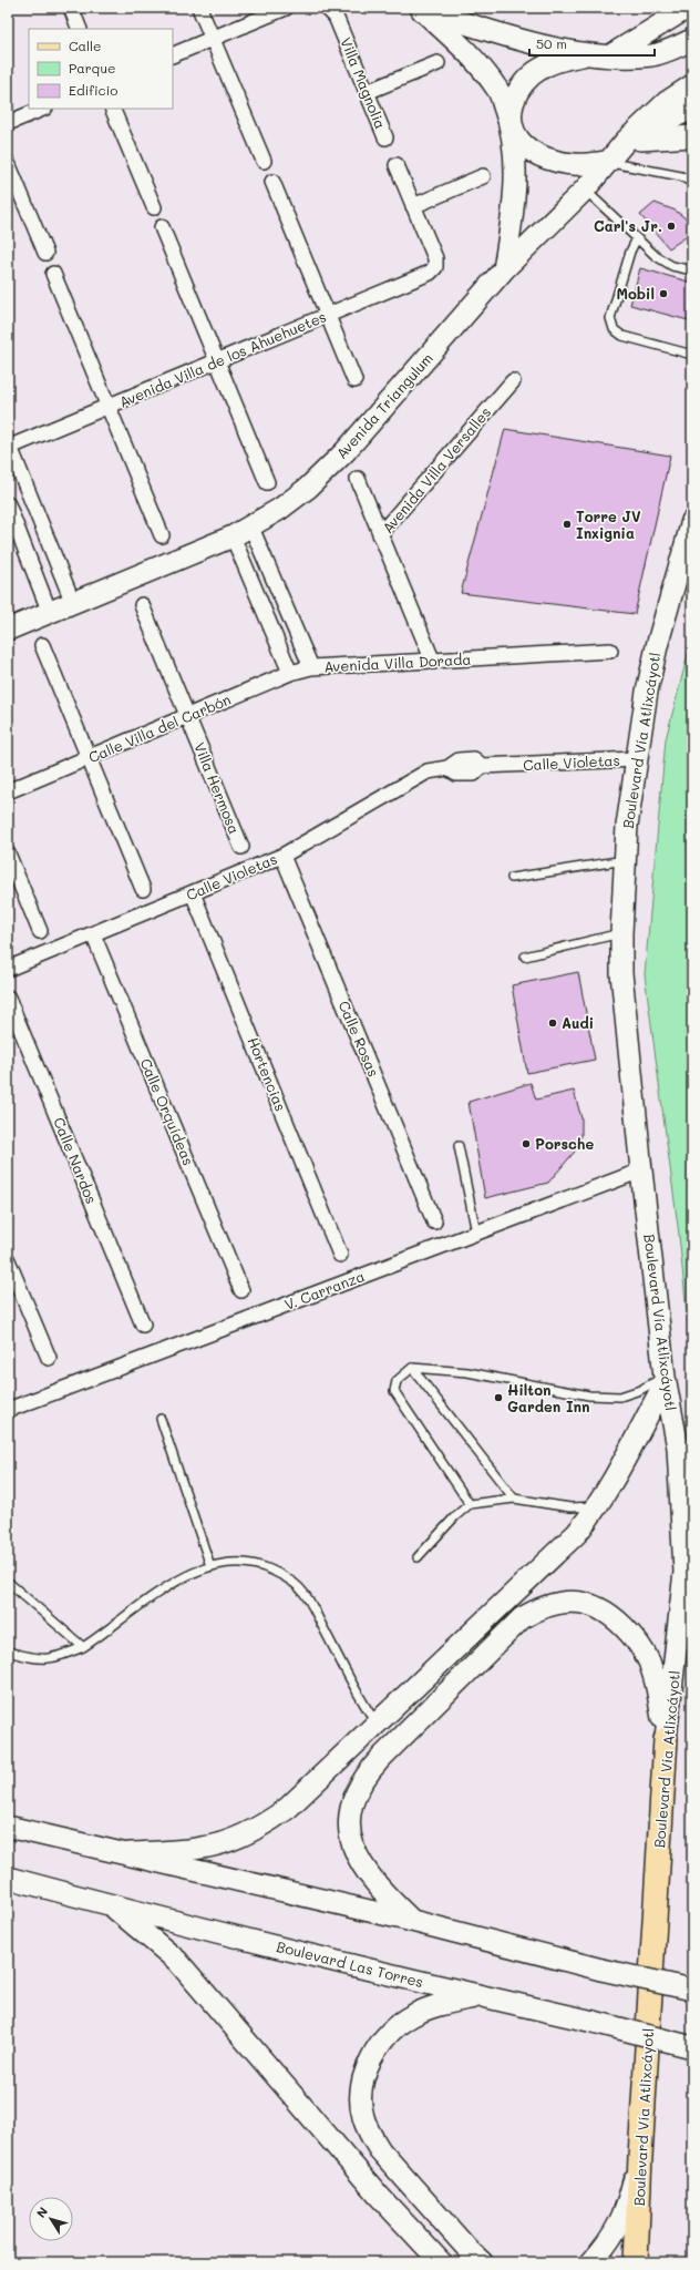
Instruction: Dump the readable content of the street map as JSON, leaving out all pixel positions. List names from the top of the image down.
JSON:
{
  "streets": {
    "main road": ["Avenida Triangulum", "Boulevard Vía Atlixcáyotl", "Boulevard Las Torres"],
    "street": [
      "Villa Magnolia",
      "Avenida Villa de los Ahuehuetes",
      "Avenida Villa Versalles",
      "Avenida Villa Dorada",
      "Calle Villa del Carbón",
      "Calle Violetas",
      "Villa Hermosa",
      "Calle Rosas",
      "Hortencias",
      "Calle Orquídeas",
      "Calle Nardos",
      "V. Carranza"
    ]
  },
  "crossings": [
    ["Avenida Triangulum", "Avenida Villa Dorada"],
    ["Avenida Villa Versalles", "Avenida Villa Dorada"],
    ["Avenida Villa Dorada", "Calle Villa del Carbón"],
    ["Calle Villa del Carbón", "Villa Hermosa"],
    ["Boulevard Vía Atlixcáyotl", "Calle Violetas"],
    ["Boulevard Vía Atlixcáyotl", "V. Carranza"],
    ["Calle Violetas", "Calle Rosas"],
    ["Calle Violetas", "Hortencias"],
    ["Calle Violetas", "Calle Orquídeas"]
  ],
  "places": [
    "Carl's Jr.",
    "Mobil",
    "Torre JV Inxignia",
    "Audi",
    "Porsche",
    "Hilton Garden Inn"
  ],
  "legend": ["Calle", "Parque", "Edificio"],
  "scale_bar": "50 m",
  "north": "top left"
}
